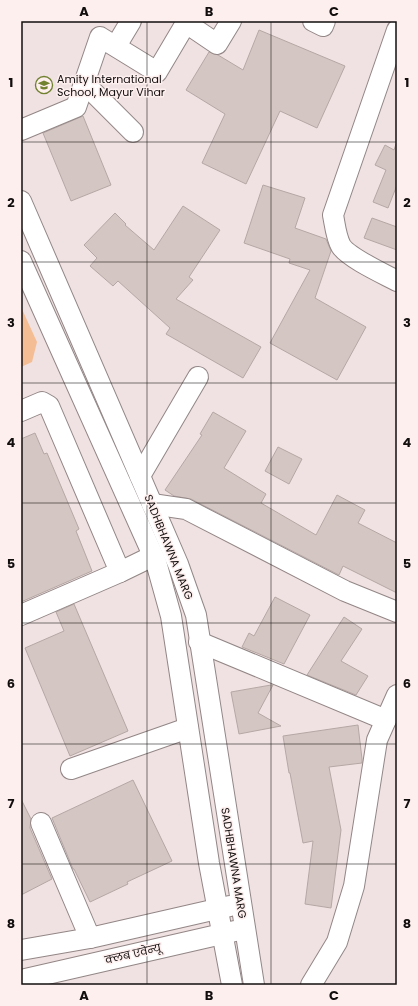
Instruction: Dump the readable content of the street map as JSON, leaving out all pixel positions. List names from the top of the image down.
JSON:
{
  "streets": {
    "street": ["SADHBHAWNA MARG", "क्लब एवेन्यू"]
  },
  "crossings": [
    ["SADHBHAWNA MARG", "क्लब एवेन्यू"]
  ],
  "places": {
    "school or university": ["Amity International School, Mayur Vihar"]
  },
  "grid": {
    "columns": ["A", "B", "C"],
    "rows": [
      "1",
      "2",
      "3",
      "4",
      "5",
      "6",
      "7",
      "8"
    ]
  }
}
